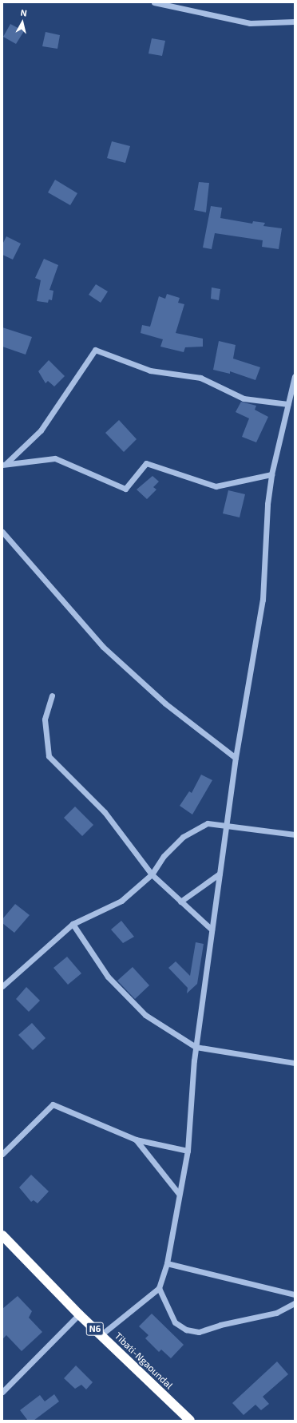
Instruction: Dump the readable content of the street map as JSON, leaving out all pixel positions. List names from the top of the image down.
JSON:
{
  "streets": {
    "highway": ["N6", "Tibati-Ngaoundal"]
  },
  "north": "top"
}
